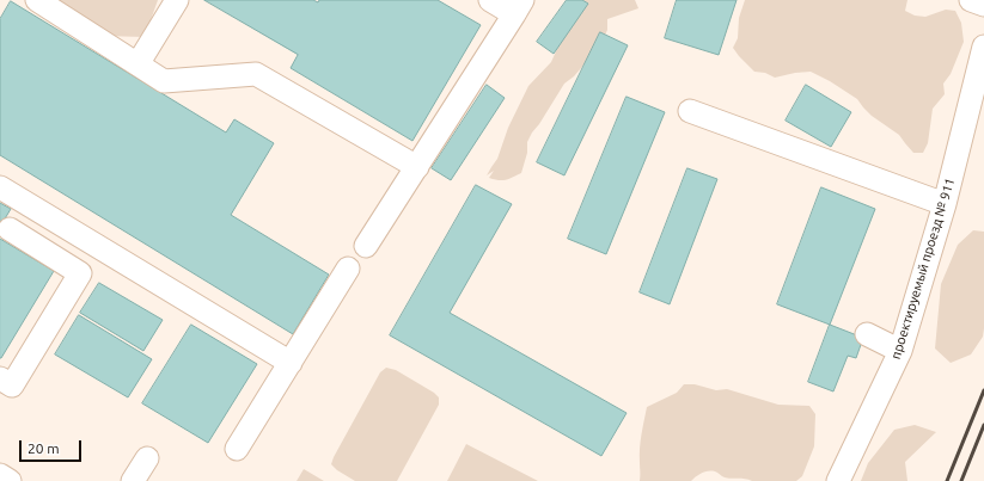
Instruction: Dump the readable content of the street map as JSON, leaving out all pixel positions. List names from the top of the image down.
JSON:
{
  "streets": {
    "street": ["проектируемый проезд № 911"]
  },
  "scale_bar": "20 m"
}
